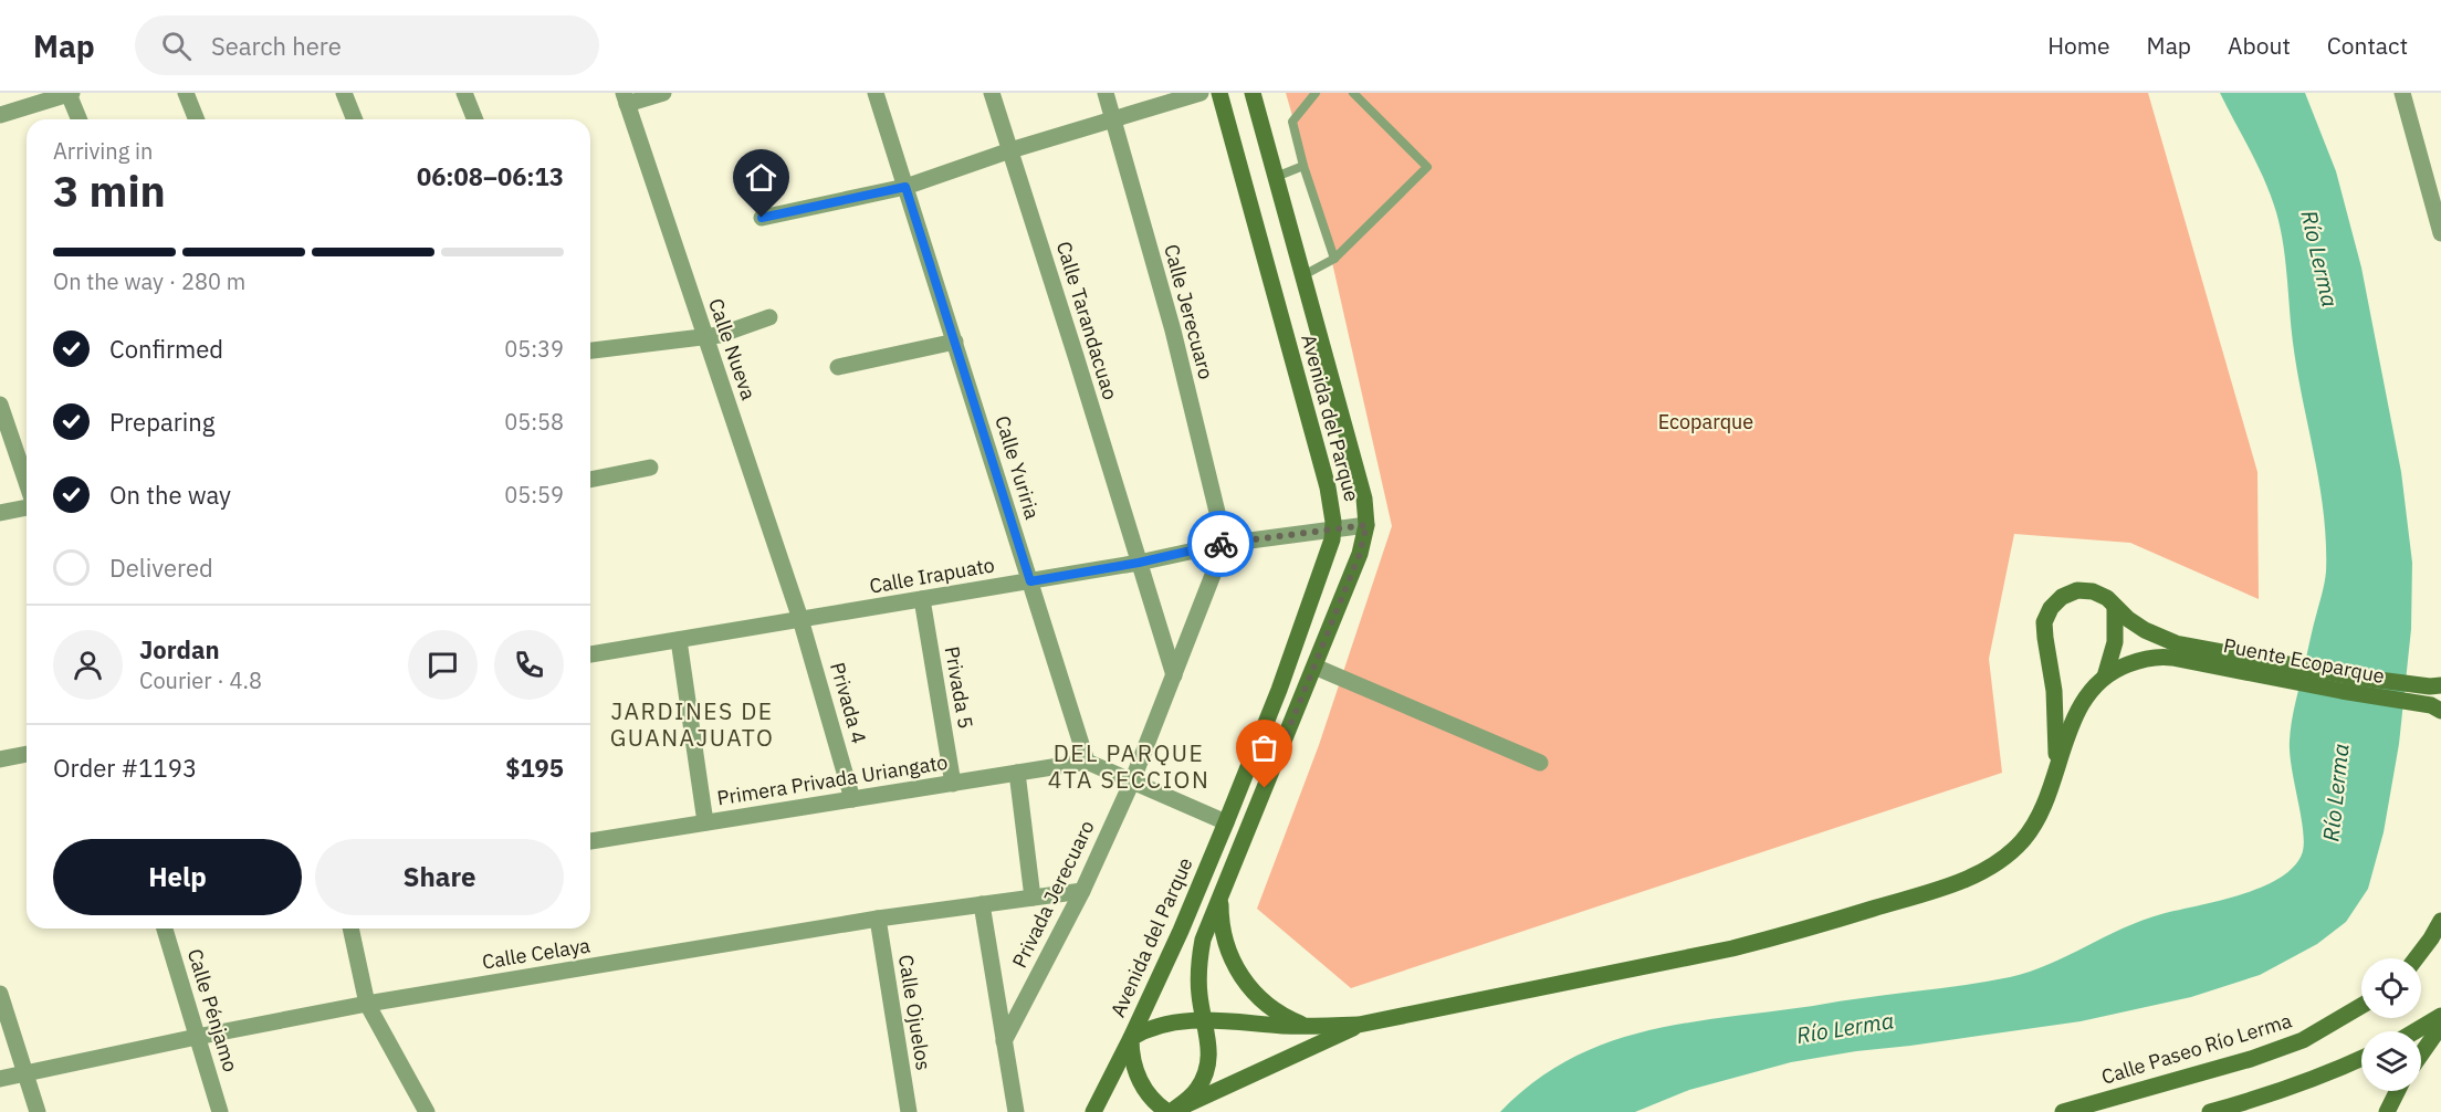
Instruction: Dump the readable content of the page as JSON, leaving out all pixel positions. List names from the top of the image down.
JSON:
{
  "streets": {
    "street": [
      "Calle Jerecuaro",
      "Calle Tarandacuao",
      "Calle Nueva",
      "Avenida del Parque",
      "Calle Yuriria",
      "Calle Irapuato",
      "Puente Ecoparque",
      "Privada 5",
      "Privada 4",
      "Primera Privada Uriangato",
      "Privada Jerecuaro",
      "Calle Celaya",
      "Calle Pénjamo",
      "Calle Ojuelos",
      "Calle Paseo Río Lerma"
    ]
  },
  "crossings": [
    ["Calle Jerecuaro", "Calle Irapuato"],
    ["Calle Jerecuaro", "Privada Jerecuaro"],
    ["Calle Tarandacuao", "Calle Irapuato"],
    ["Calle Tarandacuao", "Privada Jerecuaro"],
    ["Calle Nueva", "Calle Irapuato"],
    ["Calle Nueva", "Privada 4"],
    ["Avenida del Parque", "Calle Irapuato"],
    ["Calle Yuriria", "Calle Irapuato"],
    ["Calle Yuriria", "Primera Privada Uriangato"],
    ["Calle Irapuato", "Privada 5"],
    ["Calle Irapuato", "Privada 4"],
    ["Calle Irapuato", "Privada Jerecuaro"],
    ["Privada 5", "Primera Privada Uriangato"],
    ["Privada 4", "Primera Privada Uriangato"],
    ["Privada Jerecuaro", "Calle Celaya"],
    ["Calle Celaya", "Calle Pénjamo"],
    ["Calle Celaya", "Calle Ojuelos"]
  ],
  "districts": ["JARDINES DE GUANAJUATO", "DEL PARQUE 4TA SECCION"],
  "water": ["Río Lerma"],
  "parks": ["Ecoparque"],
  "page": {
    "header": "Map",
    "search": "Search here",
    "nav": [
      "Home",
      "Map",
      "About",
      "Contact"
    ],
    "heading": ["3 min", "Arriving in", "06:08–06:13"],
    "panel": [
      "Jordan",
      "Courier · 4.8",
      "Order #1193",
      "$195"
    ],
    "bar": "On the way · 280 m",
    "list": [
      ["Confirmed", "05:39"],
      ["Preparing", "05:58"],
      ["On the way", "05:59"],
      "Delivered"
    ],
    "buttons": ["Help", "Share"]
  }
}
